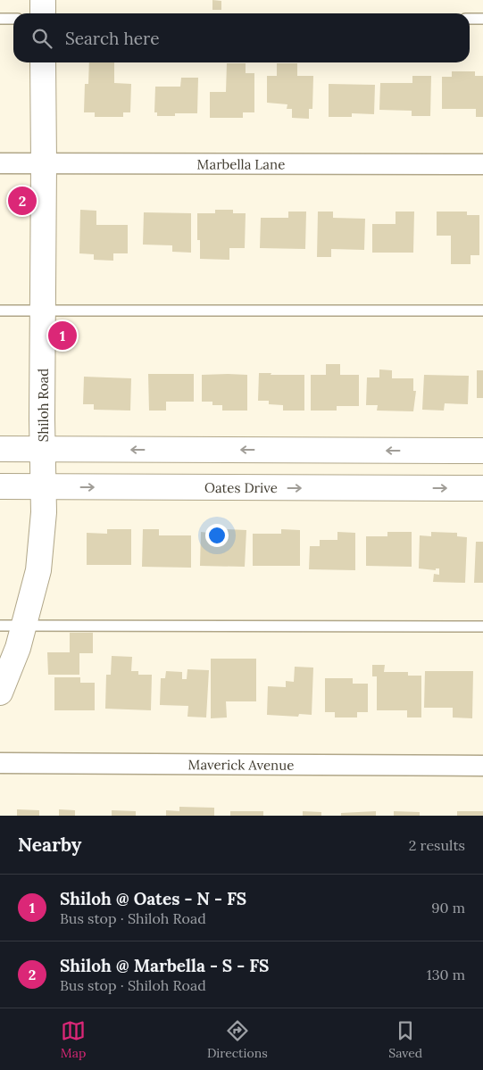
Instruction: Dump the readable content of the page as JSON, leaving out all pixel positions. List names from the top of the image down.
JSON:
{
  "streets": {
    "main road": ["Shiloh Road", "Oates Drive"],
    "street": ["Marbella Lane", "Maverick Avenue"]
  },
  "crossings": [
    ["Marbella Lane", "Shiloh Road"],
    ["Shiloh Road", "Oates Drive"]
  ],
  "page": {
    "search": "Search here",
    "pins": ["2", "1"],
    "heading": ["Nearby", "2 results"],
    "list": [
      {
        "mark": "1",
        "name": "Shiloh @ Oates - N - FS",
        "note": "Bus stop · Shiloh Road",
        "value": "90 m"
      },
      {
        "mark": "2",
        "name": "Shiloh @ Marbella - S - FS",
        "note": "Bus stop · Shiloh Road",
        "value": "130 m"
      }
    ],
    "nav": ["Map", "Directions", "Saved"]
  }
}
